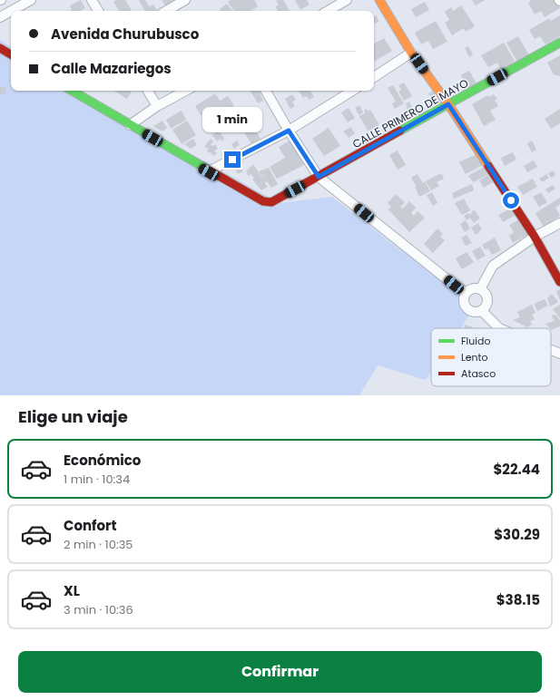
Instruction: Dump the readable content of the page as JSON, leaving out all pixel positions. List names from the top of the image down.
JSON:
{
  "streets": {
    "street": ["CALLE PRIMERO DE MAYO"]
  },
  "legend": ["Fluido", "Lento", "Atasco"],
  "page": {
    "banner": ["Avenida Churubusco", "Calle Mazariegos"],
    "bubble": "1 min",
    "heading": "Elige un viaje",
    "list": [
      {
        "name": "Económico",
        "note": "1 min · 10:34",
        "value": "$22.44"
      },
      {
        "name": "Confort",
        "note": "2 min · 10:35",
        "value": "$30.29"
      },
      {
        "name": "XL",
        "note": "3 min · 10:36",
        "value": "$38.15"
      }
    ],
    "buttons": "Confirmar"
  }
}
